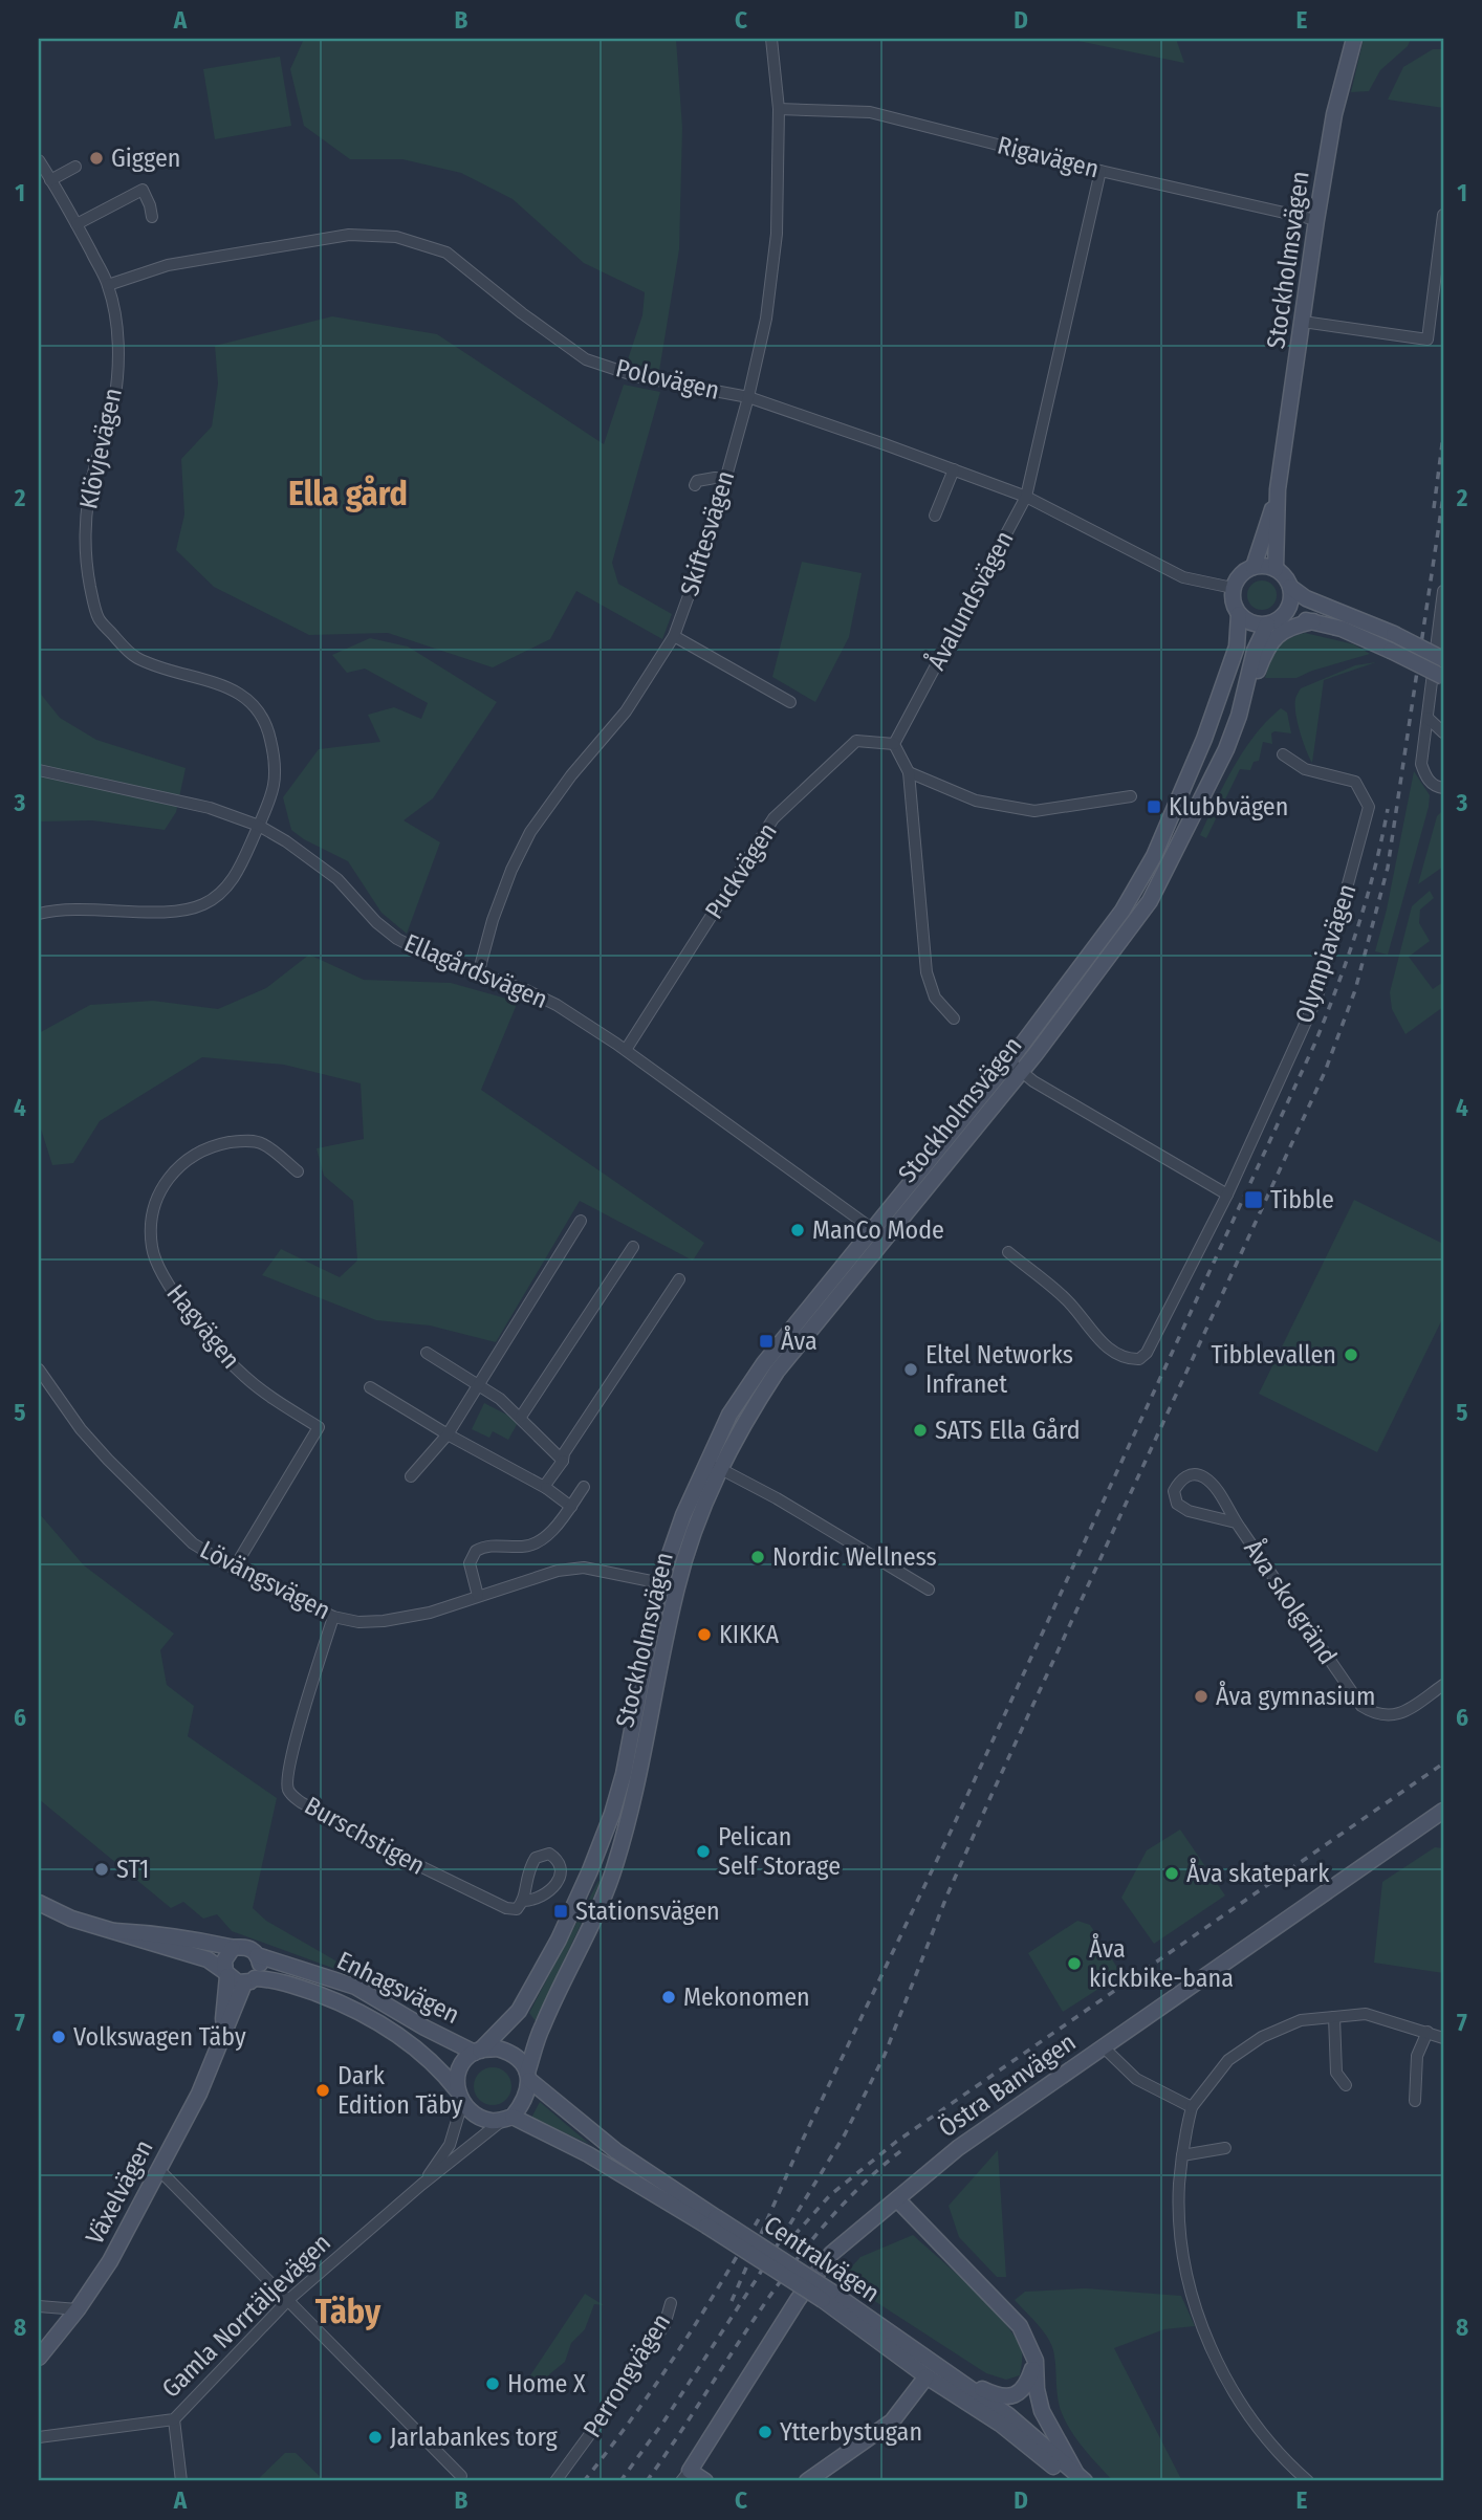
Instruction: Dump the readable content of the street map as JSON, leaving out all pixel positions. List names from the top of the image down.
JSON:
{
  "streets": {
    "main road": [
      "Stockholmsvägen",
      "Enhagsvägen",
      "Östra Banvägen",
      "Växelvägen",
      "Centralvägen"
    ],
    "street": [
      "Rigavägen",
      "Polovägen",
      "Klövjevägen",
      "Skiftesvägen",
      "Åvalundsvägen",
      "Puckvägen",
      "Olympiavägen",
      "Ellagårdsvägen",
      "Hagvägen",
      "Lövängsvägen",
      "Åva skolgränd",
      "Burschstigen",
      "Gamla Norrtäljevägen",
      "Perrongvägen"
    ]
  },
  "crossings": [
    ["Rigavägen", "Stockholmsvägen"],
    ["Rigavägen", "Skiftesvägen"],
    ["Rigavägen", "Åvalundsvägen"],
    ["Stockholmsvägen", "Polovägen"],
    ["Stockholmsvägen", "Ellagårdsvägen"],
    ["Stockholmsvägen", "Lövängsvägen"],
    ["Stockholmsvägen", "Enhagsvägen"],
    ["Stockholmsvägen", "Centralvägen"],
    ["Stockholmsvägen", "Gamla Norrtäljevägen"],
    ["Polovägen", "Klövjevägen"],
    ["Polovägen", "Skiftesvägen"],
    ["Polovägen", "Åvalundsvägen"],
    ["Klövjevägen", "Ellagårdsvägen"],
    ["Skiftesvägen", "Ellagårdsvägen"],
    ["Åvalundsvägen", "Puckvägen"],
    ["Puckvägen", "Ellagårdsvägen"],
    ["Hagvägen", "Lövängsvägen"],
    ["Lövängsvägen", "Burschstigen"],
    ["Enhagsvägen", "Centralvägen"],
    ["Enhagsvägen", "Gamla Norrtäljevägen"],
    ["Centralvägen", "Gamla Norrtäljevägen"]
  ],
  "districts": ["Ella gård", "Täby"],
  "places": {
    "other": [
      "Giggen",
      "ManCo Mode",
      "Tibblevallen",
      "Eltel Networks Infranet",
      "SATS Ella Gård",
      "Nordic Wellness",
      "KIKKA",
      "Åva gymnasium",
      "Pelican Self Storage",
      "ST1",
      "Åva skatepark",
      "Åva kickbike-bana",
      "Mekonomen",
      "Volkswagen Täby",
      "Dark Edition Täby",
      "Home X",
      "Ytterbystugan",
      "Jarlabankes torg"
    ],
    "transit": [
      "Klubbvägen",
      "Tibble",
      "Åva",
      "Stationsvägen"
    ]
  },
  "grid": {
    "columns": [
      "A",
      "B",
      "C",
      "D",
      "E"
    ],
    "rows": [
      "1",
      "2",
      "3",
      "4",
      "5",
      "6",
      "7",
      "8"
    ]
  }
}
